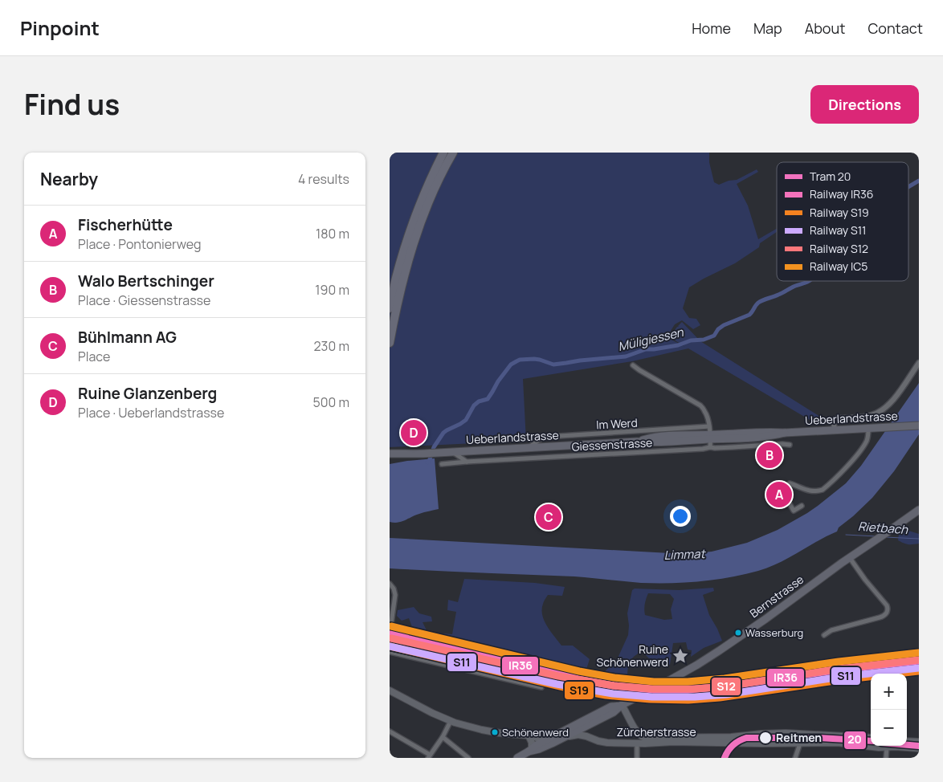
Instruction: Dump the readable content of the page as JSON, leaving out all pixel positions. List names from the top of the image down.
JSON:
{
  "streets": {
    "main road": ["Ueberlandstrasse", "Bernstrasse", "Zürcherstrasse"],
    "street": ["Im Werd", "Giessenstrasse"]
  },
  "crossings": [
    ["Ueberlandstrasse", "Im Werd"],
    ["Ueberlandstrasse", "Giessenstrasse"],
    ["Bernstrasse", "Zürcherstrasse"]
  ],
  "water": ["Müligiessen", "Rietbach", "Limmat"],
  "places": {
    "other": ["Wasserburg", "Schönenwerd", "Reitmen"],
    "place": ["Ruine Schönenwerd"]
  },
  "lines": [
    "rail line IC5",
    "rail line IR36",
    "rail line S12",
    "rail line S19",
    "rail line S11",
    "tram line 20"
  ],
  "legend": [
    "Tram 20",
    "Railway IR36",
    "Railway S19",
    "Railway S11",
    "Railway S12",
    "Railway IC5"
  ],
  "page": {
    "header": "Pinpoint",
    "nav": [
      "Home",
      "Map",
      "About",
      "Contact"
    ],
    "title": "Find us",
    "buttons": "Directions",
    "heading": ["Nearby", "4 results"],
    "list": [
      {
        "mark": "A",
        "name": "Fischerhütte",
        "note": "Place · Pontonierweg",
        "value": "180 m"
      },
      {
        "mark": "B",
        "name": "Walo Bertschinger",
        "note": "Place · Giessenstrasse",
        "value": "190 m"
      },
      {
        "mark": "C",
        "name": "Bühlmann AG",
        "note": "Place",
        "value": "230 m"
      },
      {
        "mark": "D",
        "name": "Ruine Glanzenberg",
        "note": "Place · Ueberlandstrasse",
        "value": "500 m"
      }
    ],
    "pins": [
      "D",
      "B",
      "A",
      "C"
    ],
    "map_buttons": ["+", "−"]
  }
}
